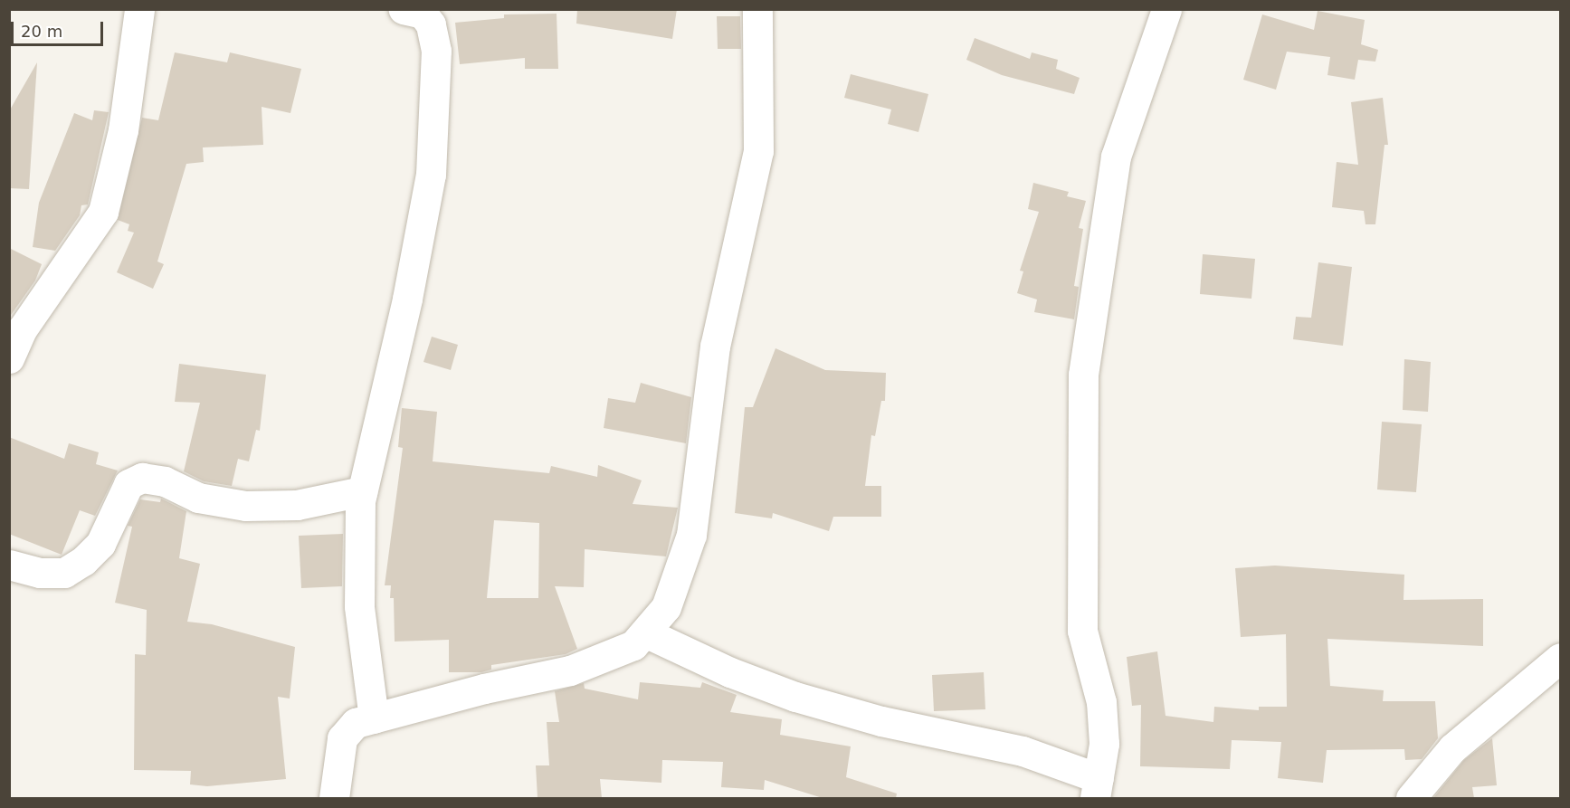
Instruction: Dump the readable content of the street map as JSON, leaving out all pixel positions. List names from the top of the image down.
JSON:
{
  "scale_bar": "20 m"
}
